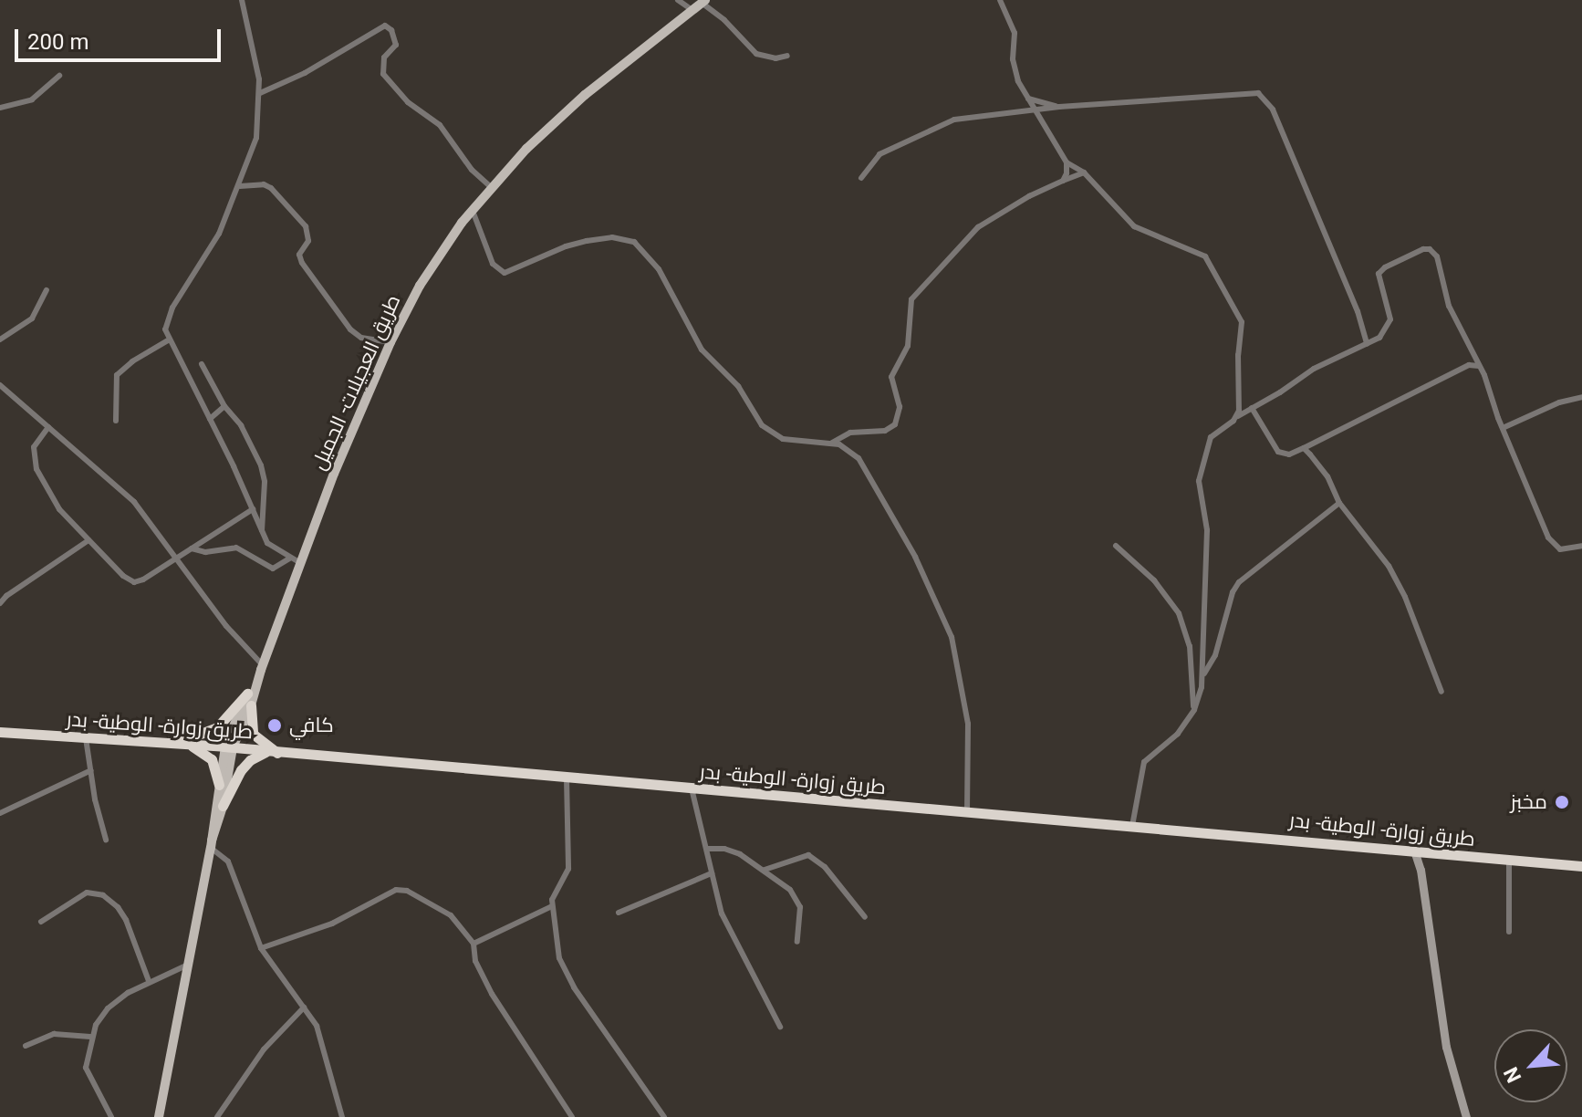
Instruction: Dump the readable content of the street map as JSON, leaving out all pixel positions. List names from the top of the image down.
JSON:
{
  "streets": {
    "highway": ["طريق زوارة- الوطية- بدر"],
    "main road": ["طريق العجيلات- الجميل"]
  },
  "places": ["كافي", "مخبز"],
  "scale_bar": "200 m",
  "north": "bottom left"
}
